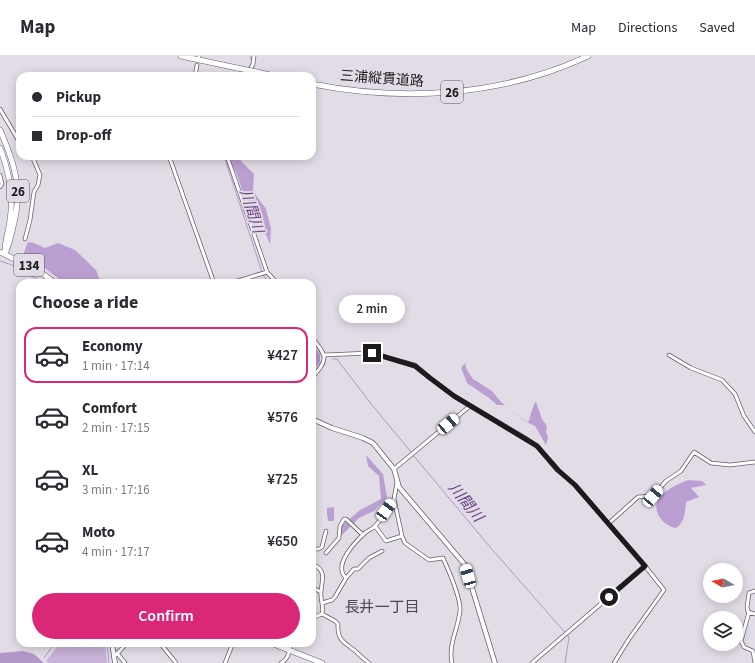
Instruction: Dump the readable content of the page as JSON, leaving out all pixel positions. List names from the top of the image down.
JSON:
{
  "streets": {
    "main road": ["三浦縦貫道路", "26", "134"]
  },
  "crossings": [
    ["26", "134"]
  ],
  "districts": ["長井一丁目"],
  "water": ["川間川"],
  "north": "left",
  "page": {
    "header": "Map",
    "nav": ["Map", "Directions", "Saved"],
    "banner": ["Pickup", "Drop-off"],
    "heading": "Choose a ride",
    "bubble": "2 min",
    "list": [
      {
        "name": "Economy",
        "note": "1 min · 17:14",
        "value": "¥427"
      },
      {
        "name": "Comfort",
        "note": "2 min · 17:15",
        "value": "¥576"
      },
      {
        "name": "XL",
        "note": "3 min · 17:16",
        "value": "¥725"
      },
      {
        "name": "Moto",
        "note": "4 min · 17:17",
        "value": "¥650"
      }
    ],
    "buttons": "Confirm"
  }
}
